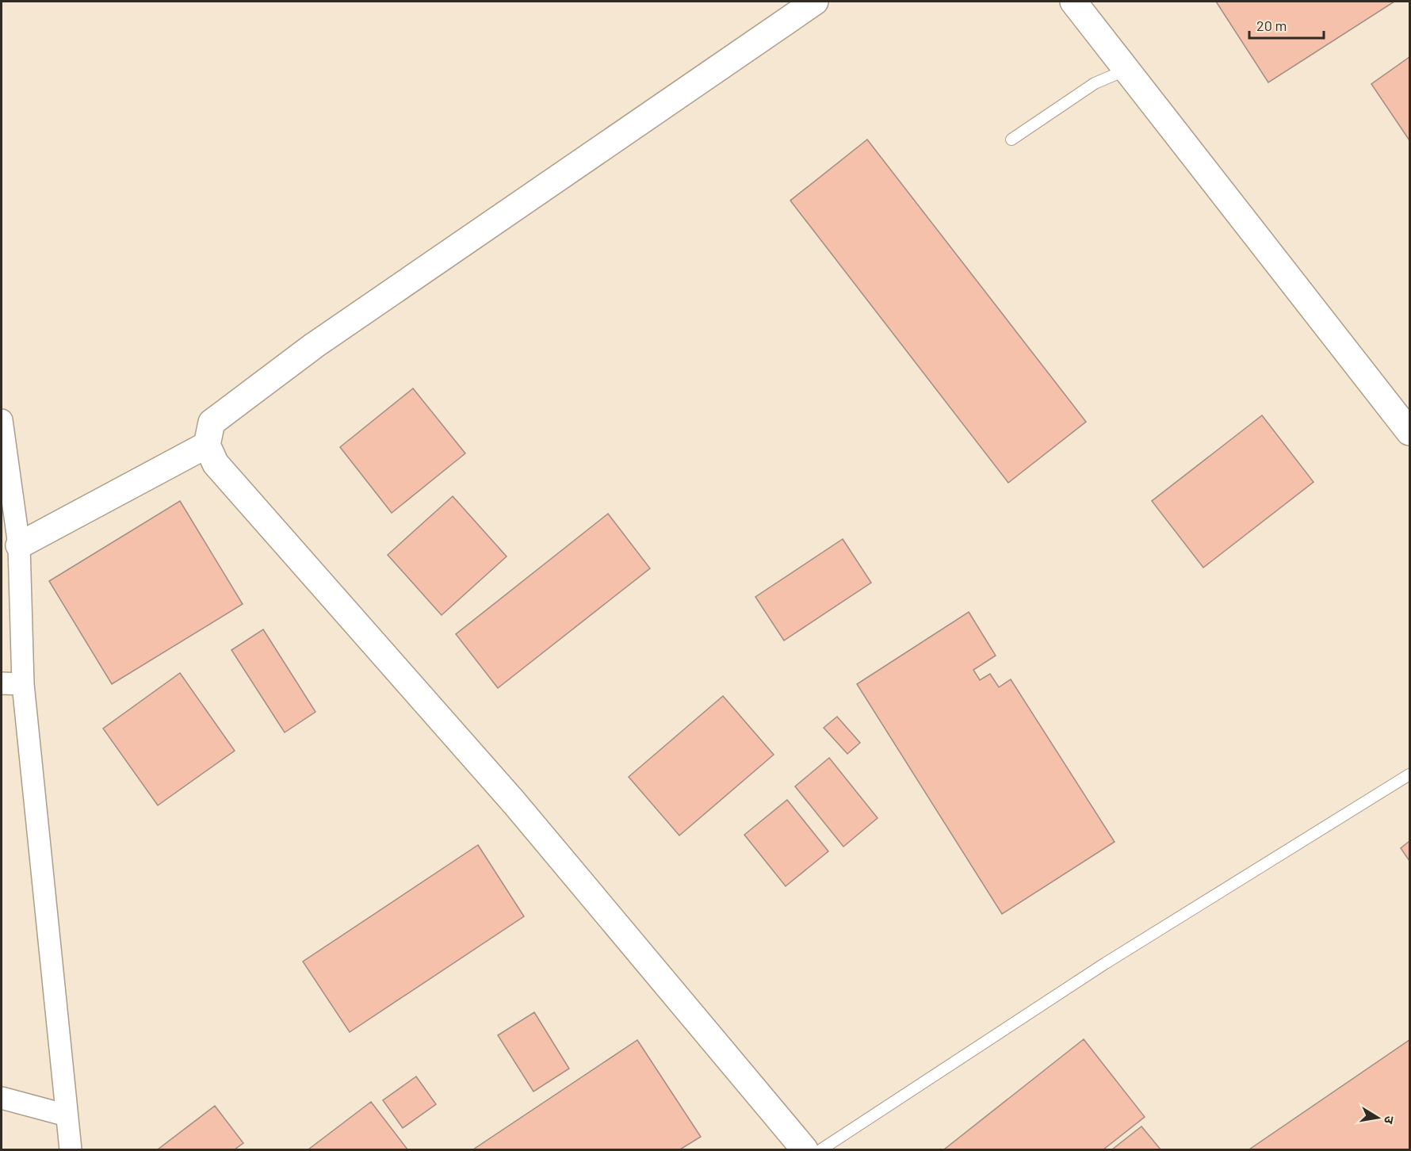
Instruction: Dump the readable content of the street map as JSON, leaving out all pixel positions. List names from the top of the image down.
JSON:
{
  "scale_bar": "20 m",
  "north": "right"
}
